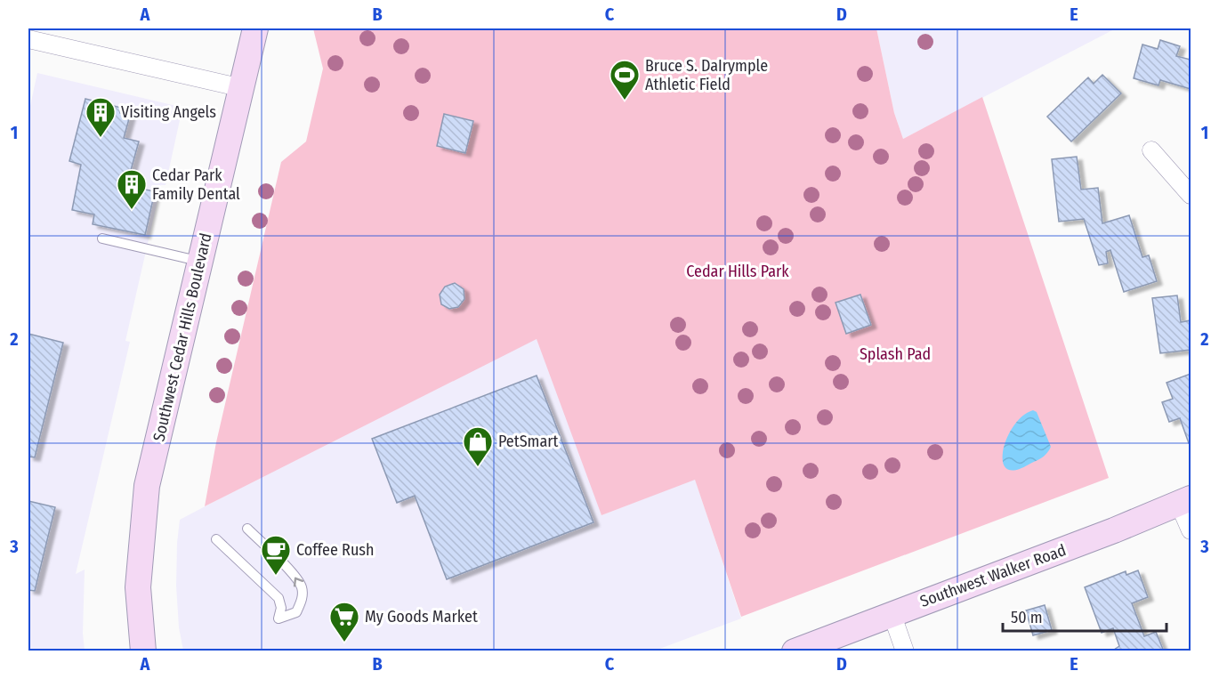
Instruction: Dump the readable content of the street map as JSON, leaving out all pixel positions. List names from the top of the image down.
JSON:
{
  "streets": {
    "main road": ["Southwest Cedar Hills Boulevard", "Southwest Walker Road"]
  },
  "parks": ["Cedar Hills Park", "Splash Pad"],
  "places": {
    "sports": ["Bruce S. DaIrymple Athletic Field"],
    "building": ["Visiting Angels", "Cedar Park Family Dental"],
    "shop": ["PetSmart"],
    "cafe": ["Coffee Rush"],
    "supermarket": ["My Goods Market"]
  },
  "scale_bar": "50 m",
  "grid": {
    "columns": [
      "A",
      "B",
      "C",
      "D",
      "E"
    ],
    "rows": ["1", "2", "3"]
  }
}
